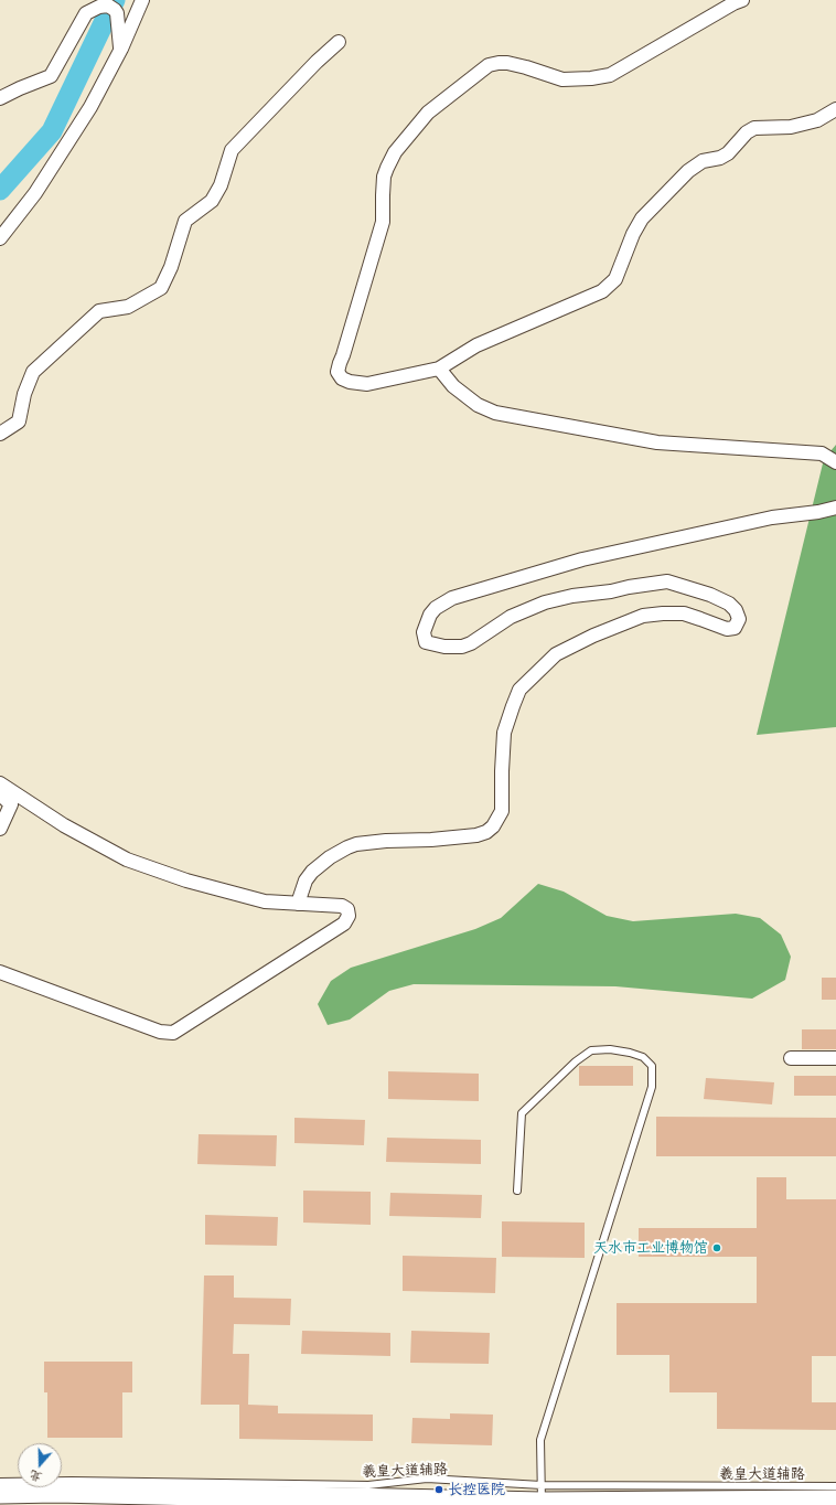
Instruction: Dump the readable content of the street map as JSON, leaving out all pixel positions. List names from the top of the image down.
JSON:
{
  "streets": {
    "lane": ["羲皇大道辅路"]
  },
  "places": ["天水市工业博物馆", "长控医院"],
  "north": "bottom"
}
